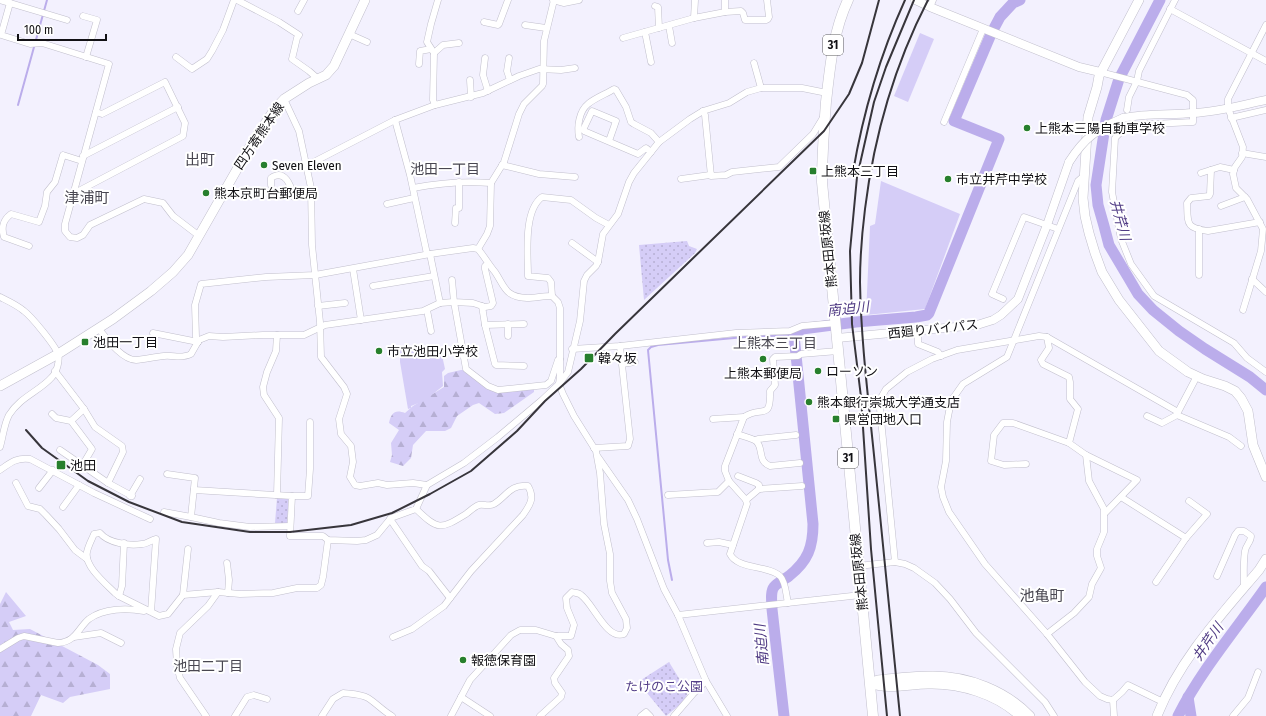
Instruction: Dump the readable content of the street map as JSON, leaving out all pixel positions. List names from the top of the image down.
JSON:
{
  "streets": {
    "main road": ["31", "四方寄熊本線", "熊本田原坂線"],
    "street": ["西廻りバイパス"]
  },
  "crossings": [
    ["熊本田原坂線", "西廻りバイパス"]
  ],
  "districts": [
    "出町",
    "池田一丁目",
    "津浦町",
    "上熊本三丁目",
    "池亀町",
    "池田二丁目"
  ],
  "water": ["井芹川", "南迫川"],
  "parks": ["たけのこ公園"],
  "places": {
    "other": [
      "上熊本三陽自動車学校",
      "Seven Eleven",
      "市立井芹中学校",
      "熊本京町台郵便局",
      "市立池田小学校",
      "上熊本郵便局",
      "ローソン",
      "熊本銀行崇城大学通支店",
      "報徳保育園"
    ],
    "transit": [
      "上熊本三丁目",
      "池田一丁目",
      "韓々坂",
      "県営団地入口",
      "池田"
    ]
  },
  "scale_bar": "100 m"
}
